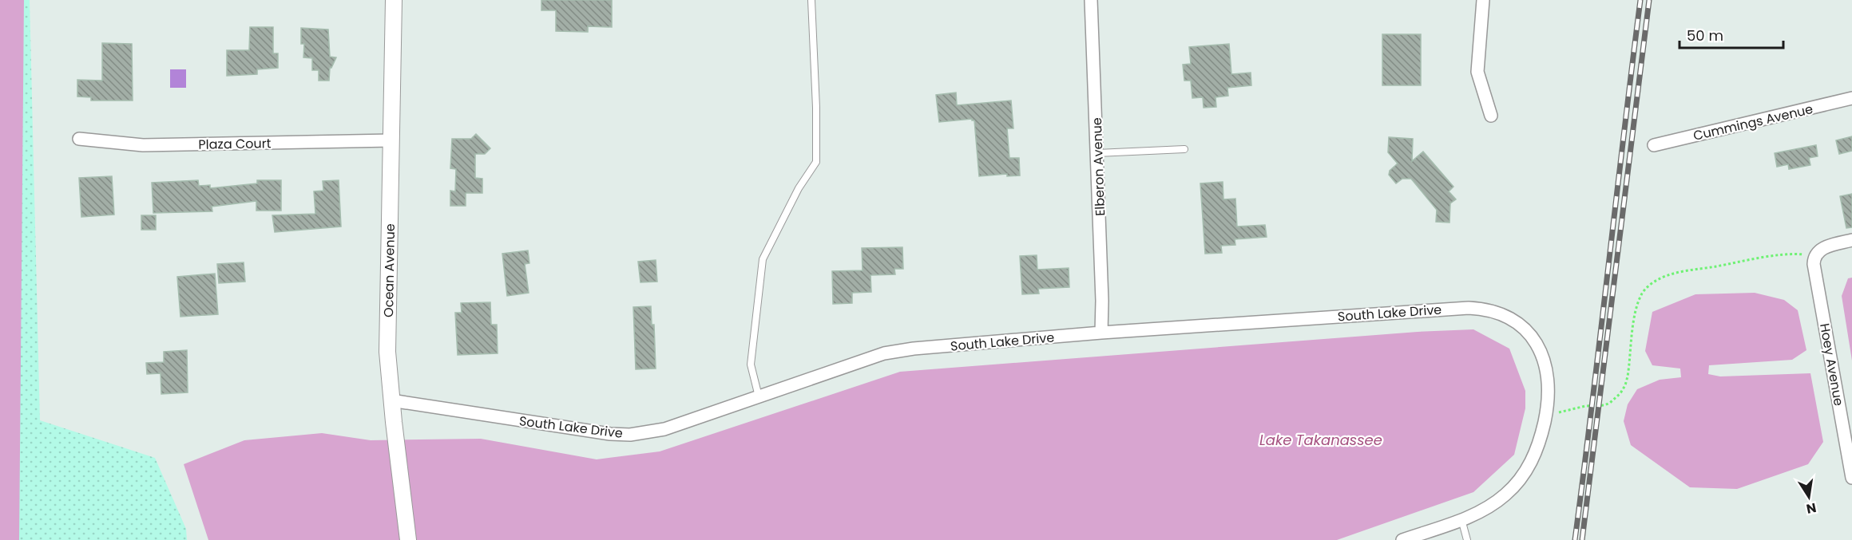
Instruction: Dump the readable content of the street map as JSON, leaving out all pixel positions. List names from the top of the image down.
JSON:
{
  "streets": {
    "street": [
      "Cummings Avenue",
      "Plaza Court",
      "Elberon Avenue",
      "Ocean Avenue",
      "South Lake Drive",
      "Hoey Avenue"
    ]
  },
  "crossings": [
    ["Plaza Court", "Ocean Avenue"],
    ["Elberon Avenue", "South Lake Drive"],
    ["Ocean Avenue", "South Lake Drive"]
  ],
  "water": ["Lake Takanassee"],
  "scale_bar": "50 m",
  "north": "bottom"
}
